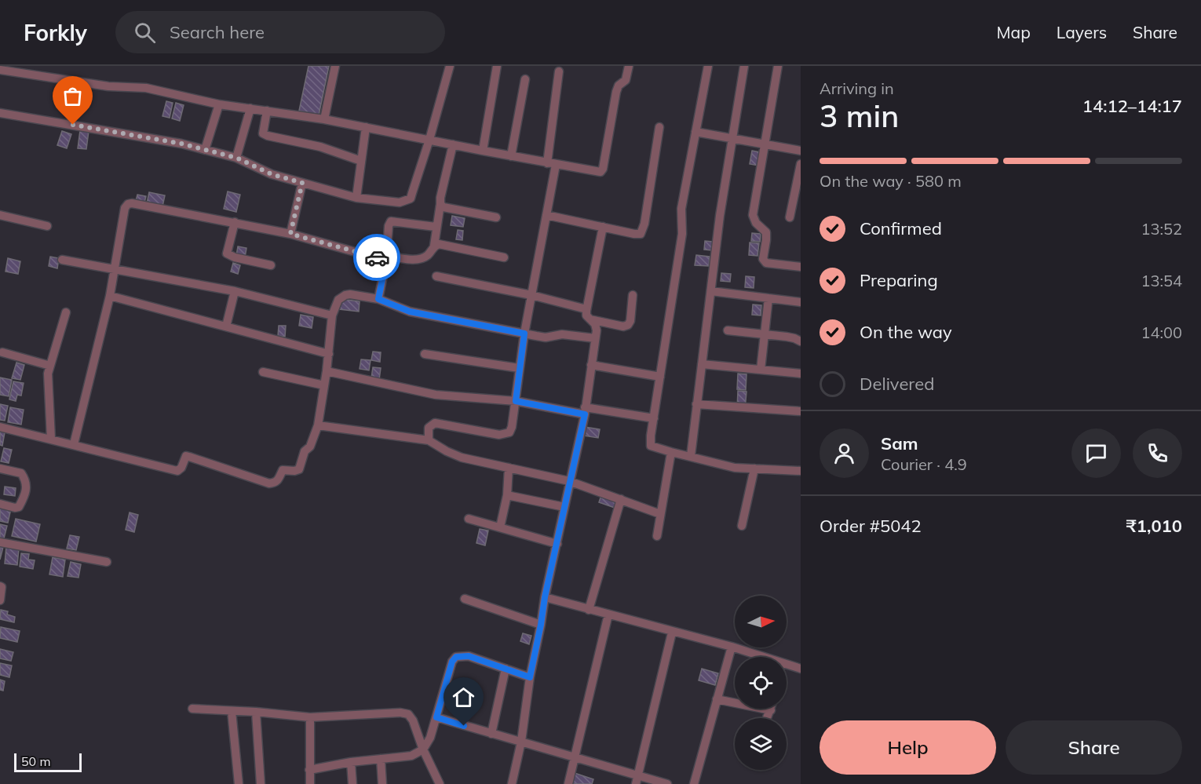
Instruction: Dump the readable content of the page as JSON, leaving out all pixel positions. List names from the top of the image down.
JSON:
{
  "scale_bar": "50 m",
  "north": "right",
  "page": {
    "header": "Forkly",
    "search": "Search here",
    "nav": ["Map", "Layers", "Share"],
    "heading": ["3 min", "Arriving in", "14:12–14:17"],
    "panel": [
      "Sam",
      "Courier · 4.9",
      "Order #5042",
      "₹1,010"
    ],
    "bar": "On the way · 580 m",
    "list": [
      ["Confirmed", "13:52"],
      ["Preparing", "13:54"],
      ["On the way", "14:00"],
      "Delivered"
    ],
    "buttons": ["Help", "Share"],
    "scale": "50 m"
  }
}
